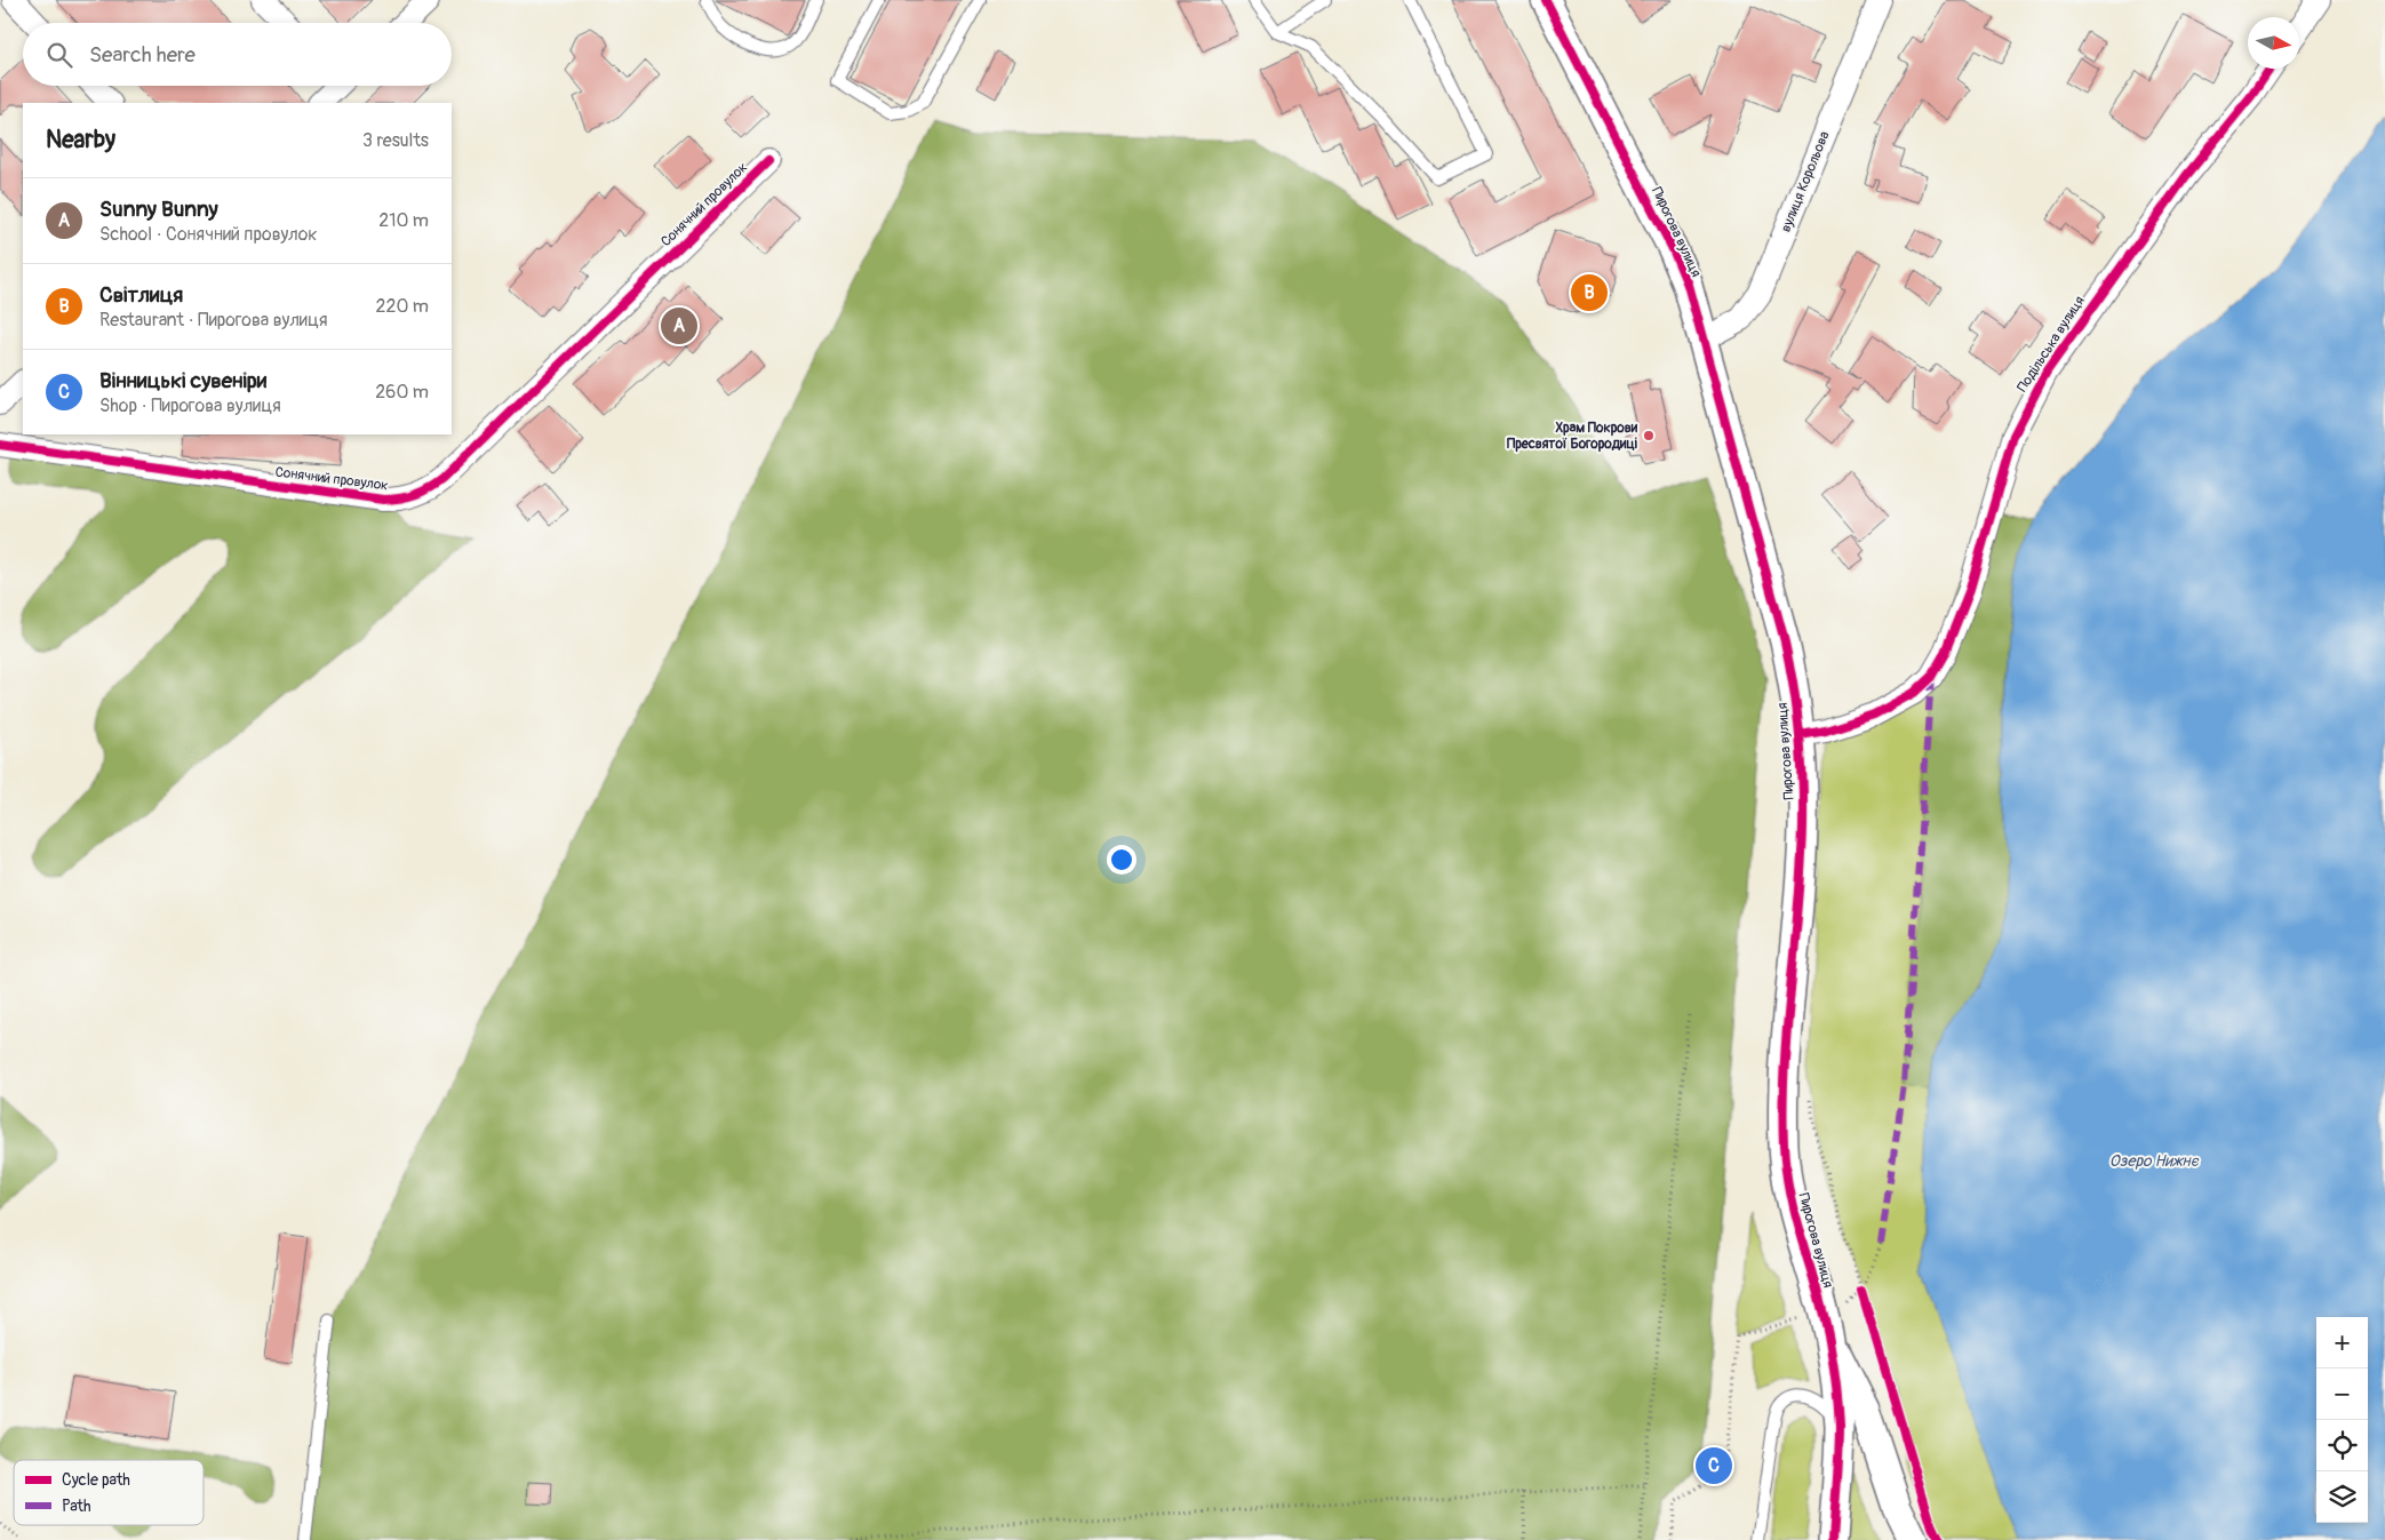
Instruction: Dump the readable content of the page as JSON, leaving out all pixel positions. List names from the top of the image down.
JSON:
{
  "streets": {
    "street": [
      "вулиця Корольова",
      "Сонячний провулок",
      "Пирогова вулиця",
      "Подільська вулиця"
    ]
  },
  "crossings": [
    ["вулиця Корольова", "Пирогова вулиця"],
    ["Пирогова вулиця", "Подільська вулиця"]
  ],
  "water": ["Озеро Нижнє"],
  "places": ["Храм Покрови Пресвятої Богородиці"],
  "legend": ["Cycle path", "Path"],
  "north": "right",
  "page": {
    "search": "Search here",
    "heading": ["Nearby", "3 results"],
    "list": [
      {
        "mark": "A",
        "name": "Sunny Bunny",
        "note": "School · Сонячний провулок",
        "value": "210 m"
      },
      {
        "mark": "B",
        "name": "Світлиця",
        "note": "Restaurant · Пирогова вулиця",
        "value": "220 m"
      },
      {
        "mark": "C",
        "name": "Вінницькі сувеніри",
        "note": "Shop · Пирогова вулиця",
        "value": "260 m"
      }
    ],
    "pins": ["B", "A", "C"],
    "map_buttons": ["+", "−"]
  }
}
